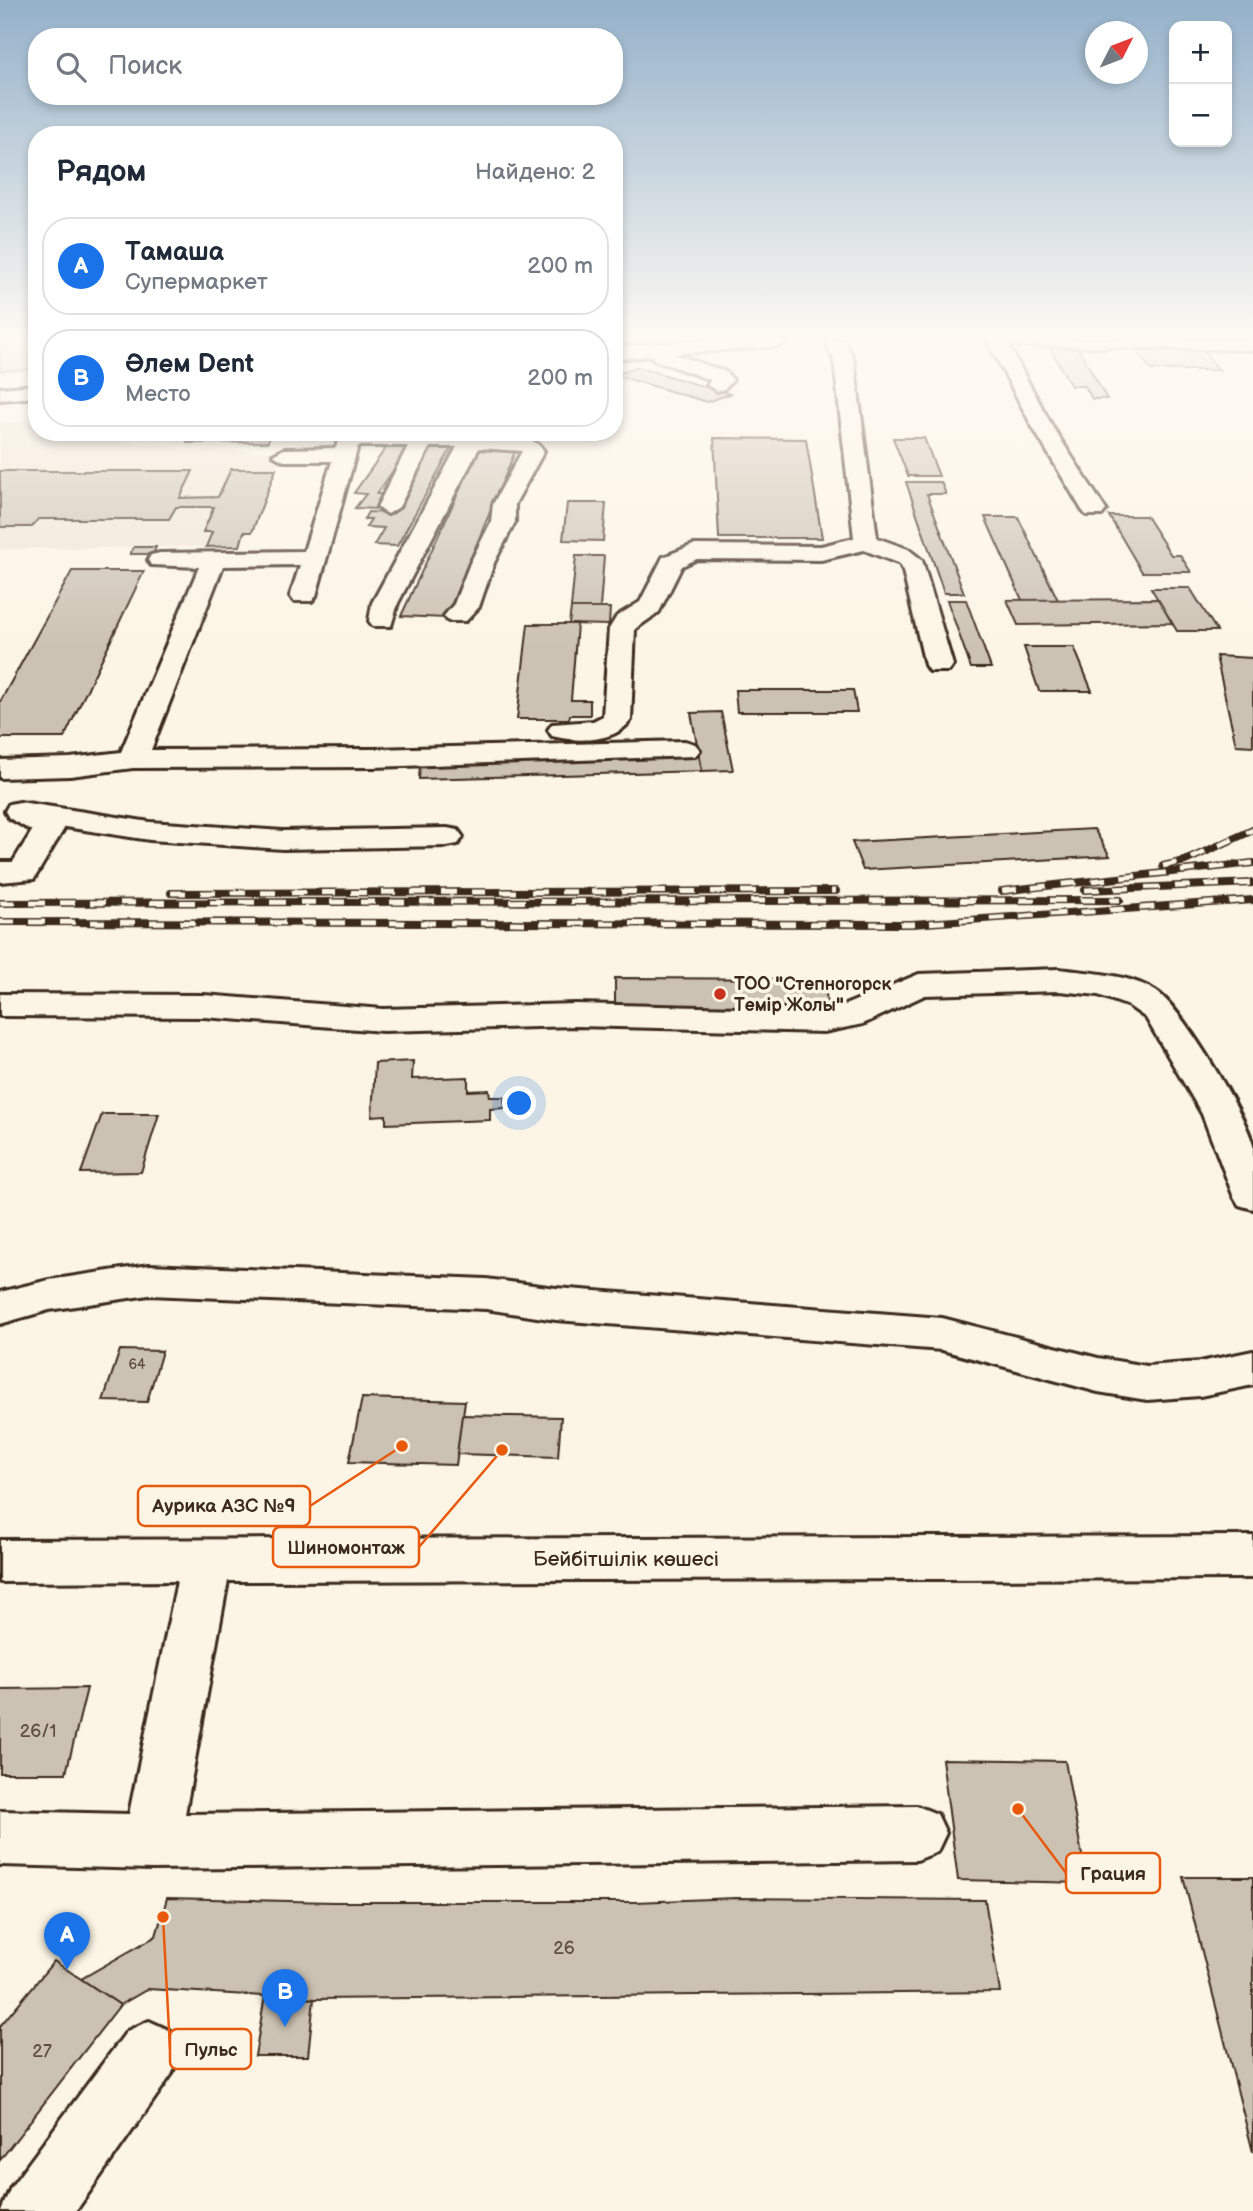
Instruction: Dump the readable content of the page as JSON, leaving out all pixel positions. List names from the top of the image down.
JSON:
{
  "streets": {
    "street": ["Бейбітшілік көшесі"]
  },
  "places": [
    "ТОО \"Степногорск Темiр Жолы\"",
    "Аурика АЗС №9",
    "Шиномонтаж",
    "Грация",
    "Пульс"
  ],
  "house_numbers": [
    "64",
    "26/1",
    "26",
    "27"
  ],
  "north": "top right",
  "page": {
    "map_buttons": ["+", "−"],
    "search": "Поиск",
    "heading": ["Рядом", "Найдено: 2"],
    "list": [
      {
        "mark": "A",
        "name": "Тамаша",
        "note": "Супермаркет",
        "value": "200 m"
      },
      {
        "mark": "B",
        "name": "Әлем Dent",
        "note": "Место",
        "value": "200 m"
      }
    ],
    "pins": ["A", "B"]
  }
}
